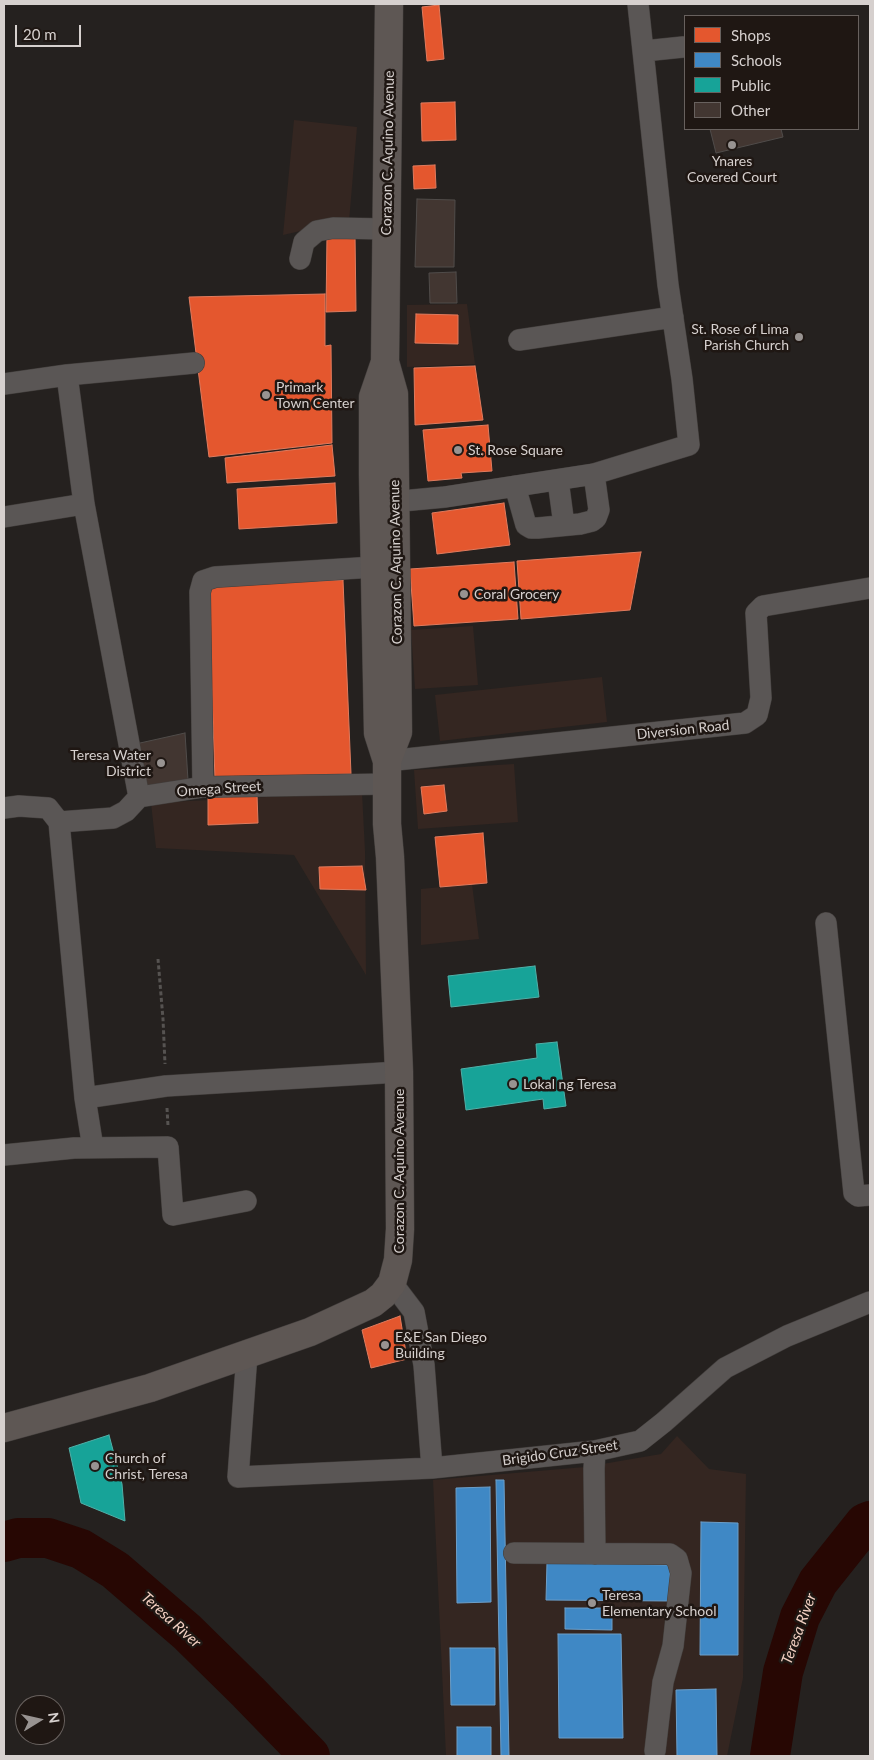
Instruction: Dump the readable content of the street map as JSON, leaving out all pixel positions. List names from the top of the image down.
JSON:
{
  "streets": {
    "main road": ["Corazon C. Aquino Avenue"],
    "street": ["Diversion Road", "Omega Street", "Brigido Cruz Street"]
  },
  "crossings": [
    ["Corazon C. Aquino Avenue", "Diversion Road"],
    ["Corazon C. Aquino Avenue", "Omega Street"],
    ["Corazon C. Aquino Avenue", "Brigido Cruz Street"],
    ["Diversion Road", "Omega Street"]
  ],
  "water": ["Teresa River"],
  "places": [
    "Ynares Covered Court",
    "St. Rose of Lima Parish Church",
    "Primark Town Center",
    "St. Rose Square",
    "Coral Grocery",
    "Teresa Water District",
    "Lokal ng Teresa",
    "E&E San Diego Building",
    "Church of Christ, Teresa",
    "Teresa Elementary School"
  ],
  "legend": [
    "Shops",
    "Schools",
    "Public",
    "Other"
  ],
  "scale_bar": "20 m",
  "north": "right"
}
